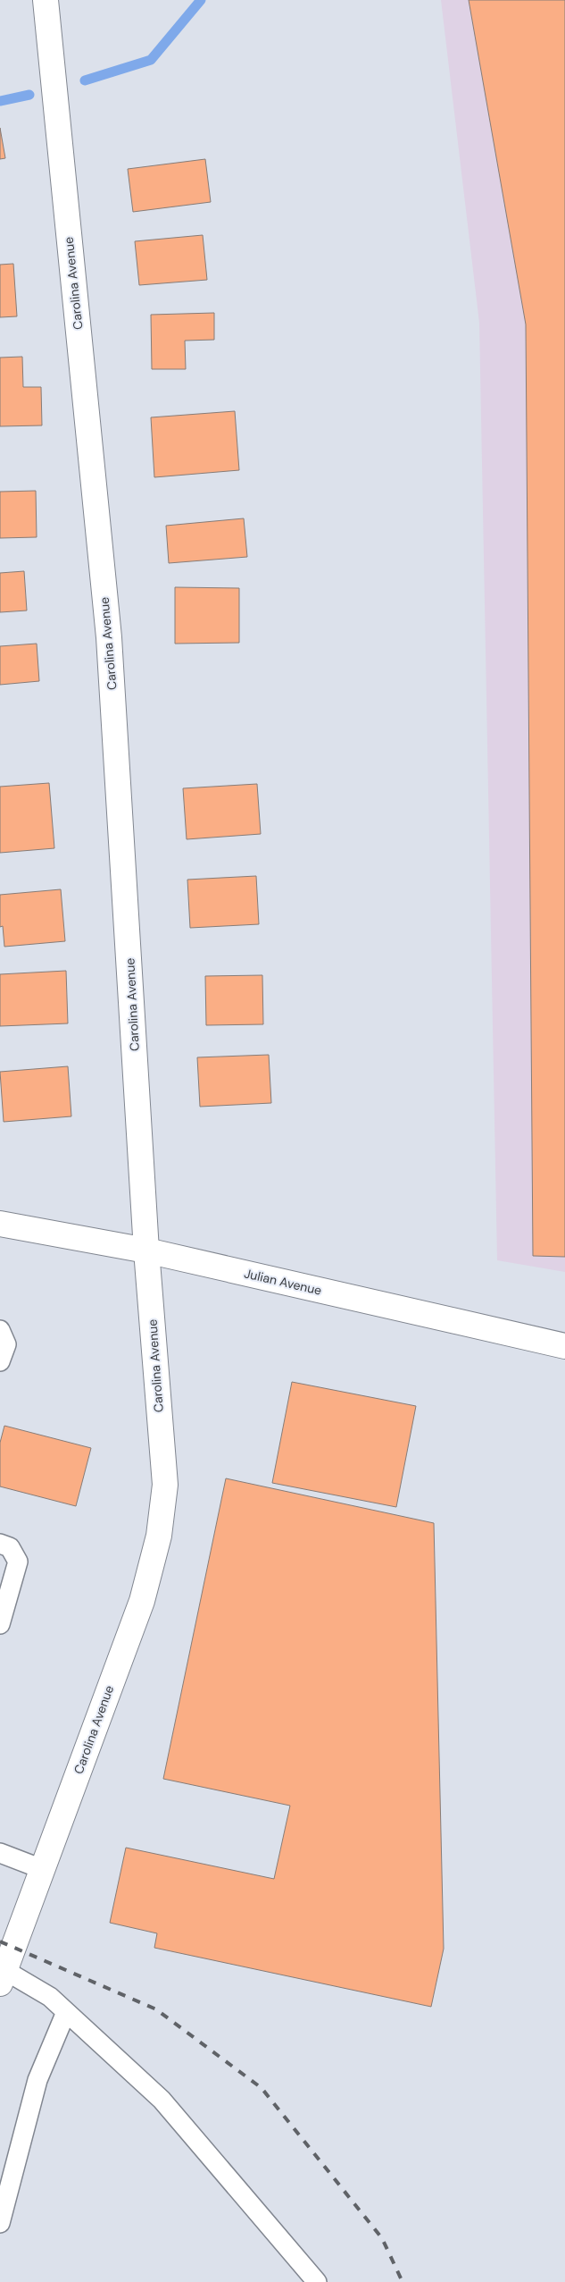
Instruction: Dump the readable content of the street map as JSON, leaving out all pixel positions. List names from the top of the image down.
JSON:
{
  "streets": {
    "street": ["Carolina Avenue", "Julian Avenue"]
  },
  "crossings": [
    ["Carolina Avenue", "Julian Avenue"]
  ]
}
